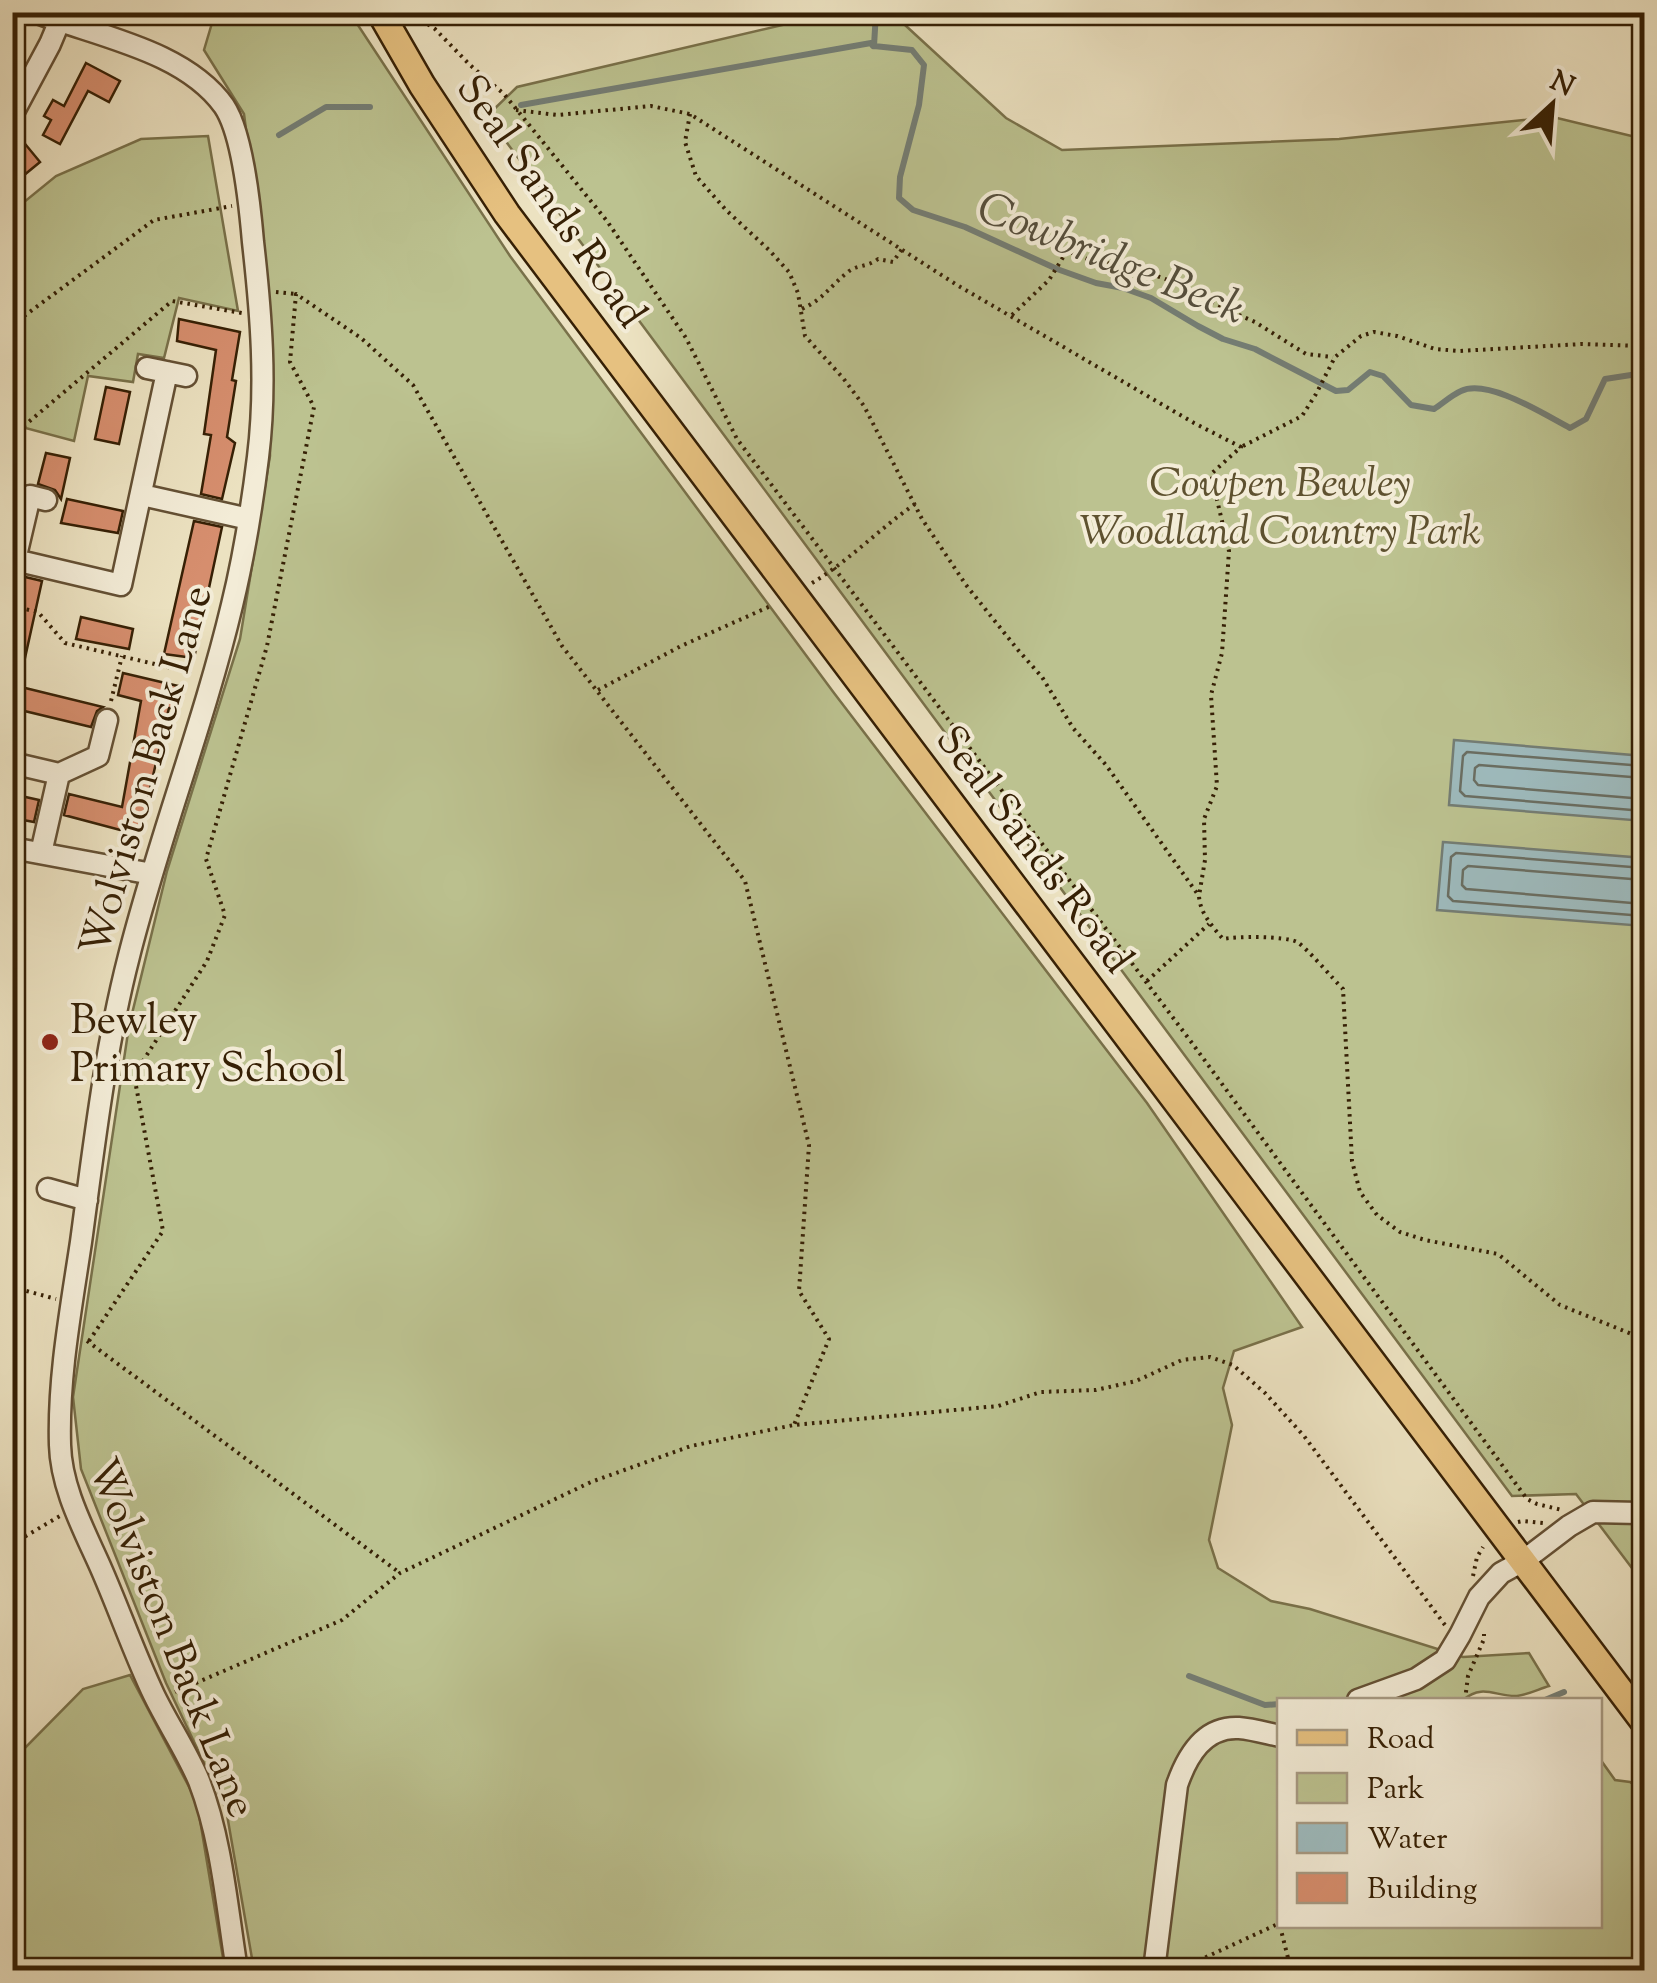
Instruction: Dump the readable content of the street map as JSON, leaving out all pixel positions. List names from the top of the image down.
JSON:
{
  "streets": {
    "main road": ["Seal Sands Road"],
    "street": ["Wolviston Back Lane"]
  },
  "water": ["Cowbridge Beck"],
  "parks": ["Cowpen Bewley Woodland Country Park"],
  "places": ["Bewley Primary School"],
  "legend": [
    "Road",
    "Park",
    "Water",
    "Building"
  ],
  "north": "top right"
}
